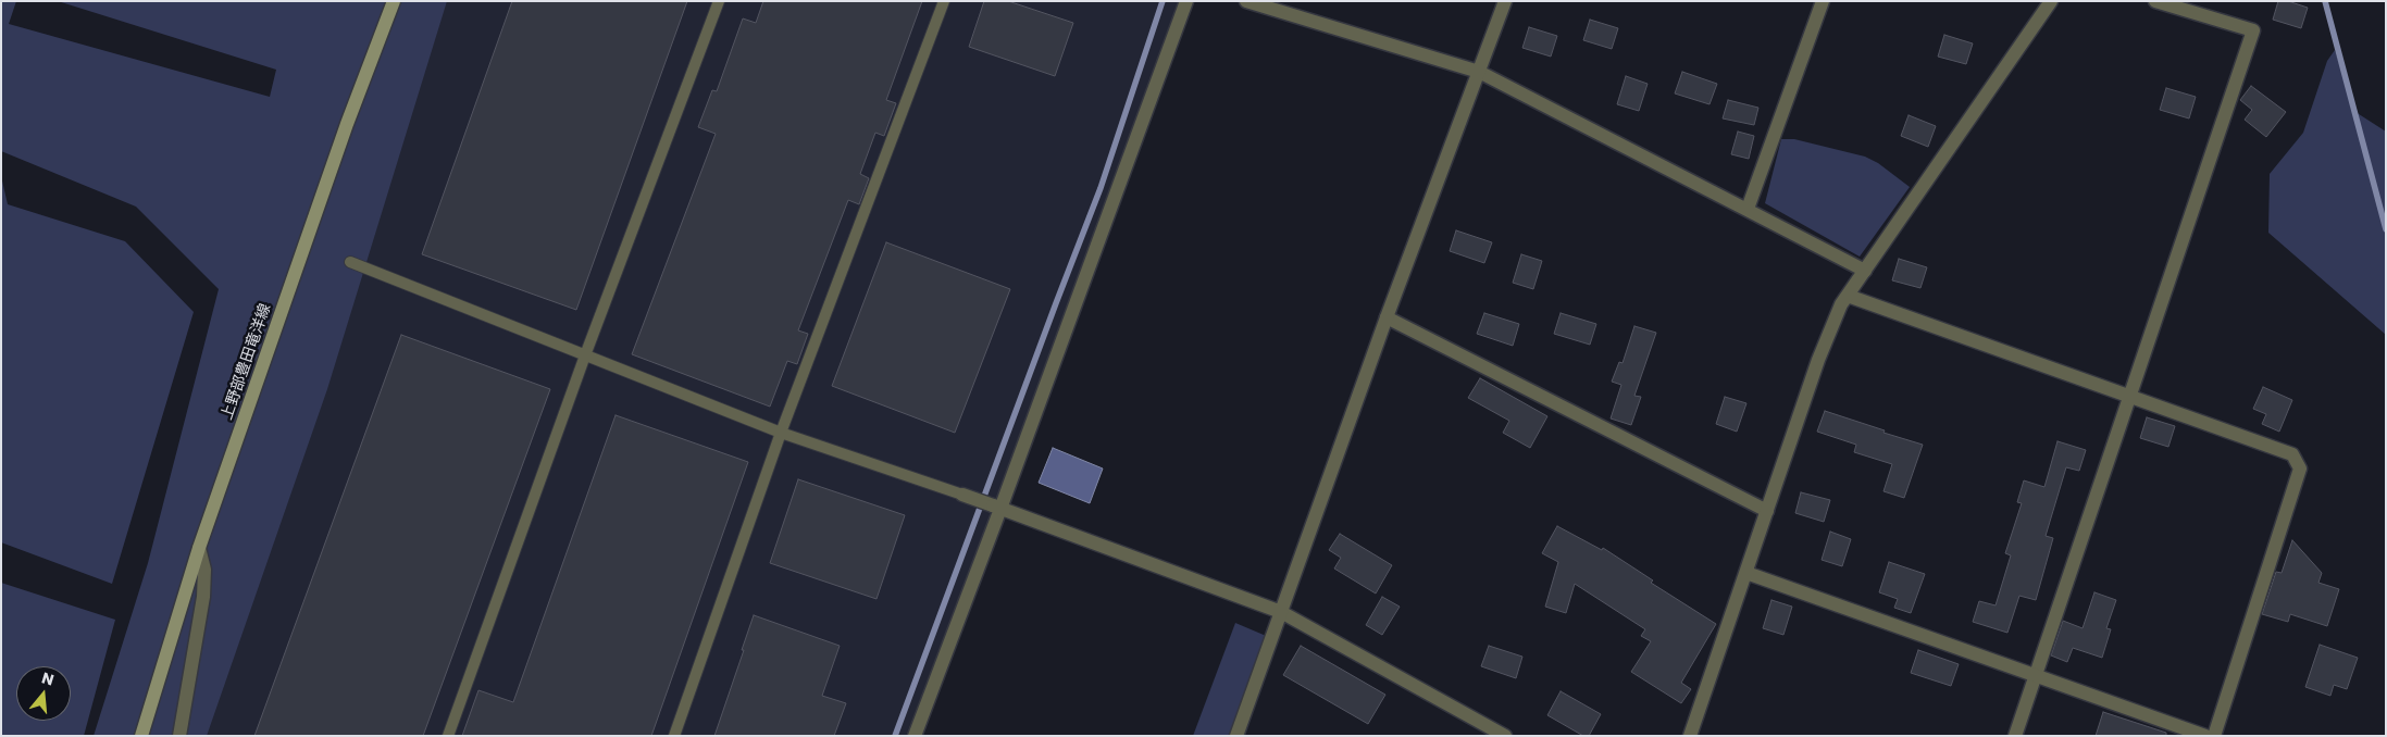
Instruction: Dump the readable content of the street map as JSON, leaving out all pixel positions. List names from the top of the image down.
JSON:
{
  "streets": {
    "main road": ["上野部豊田竜洋線"]
  },
  "north": "top"
}
